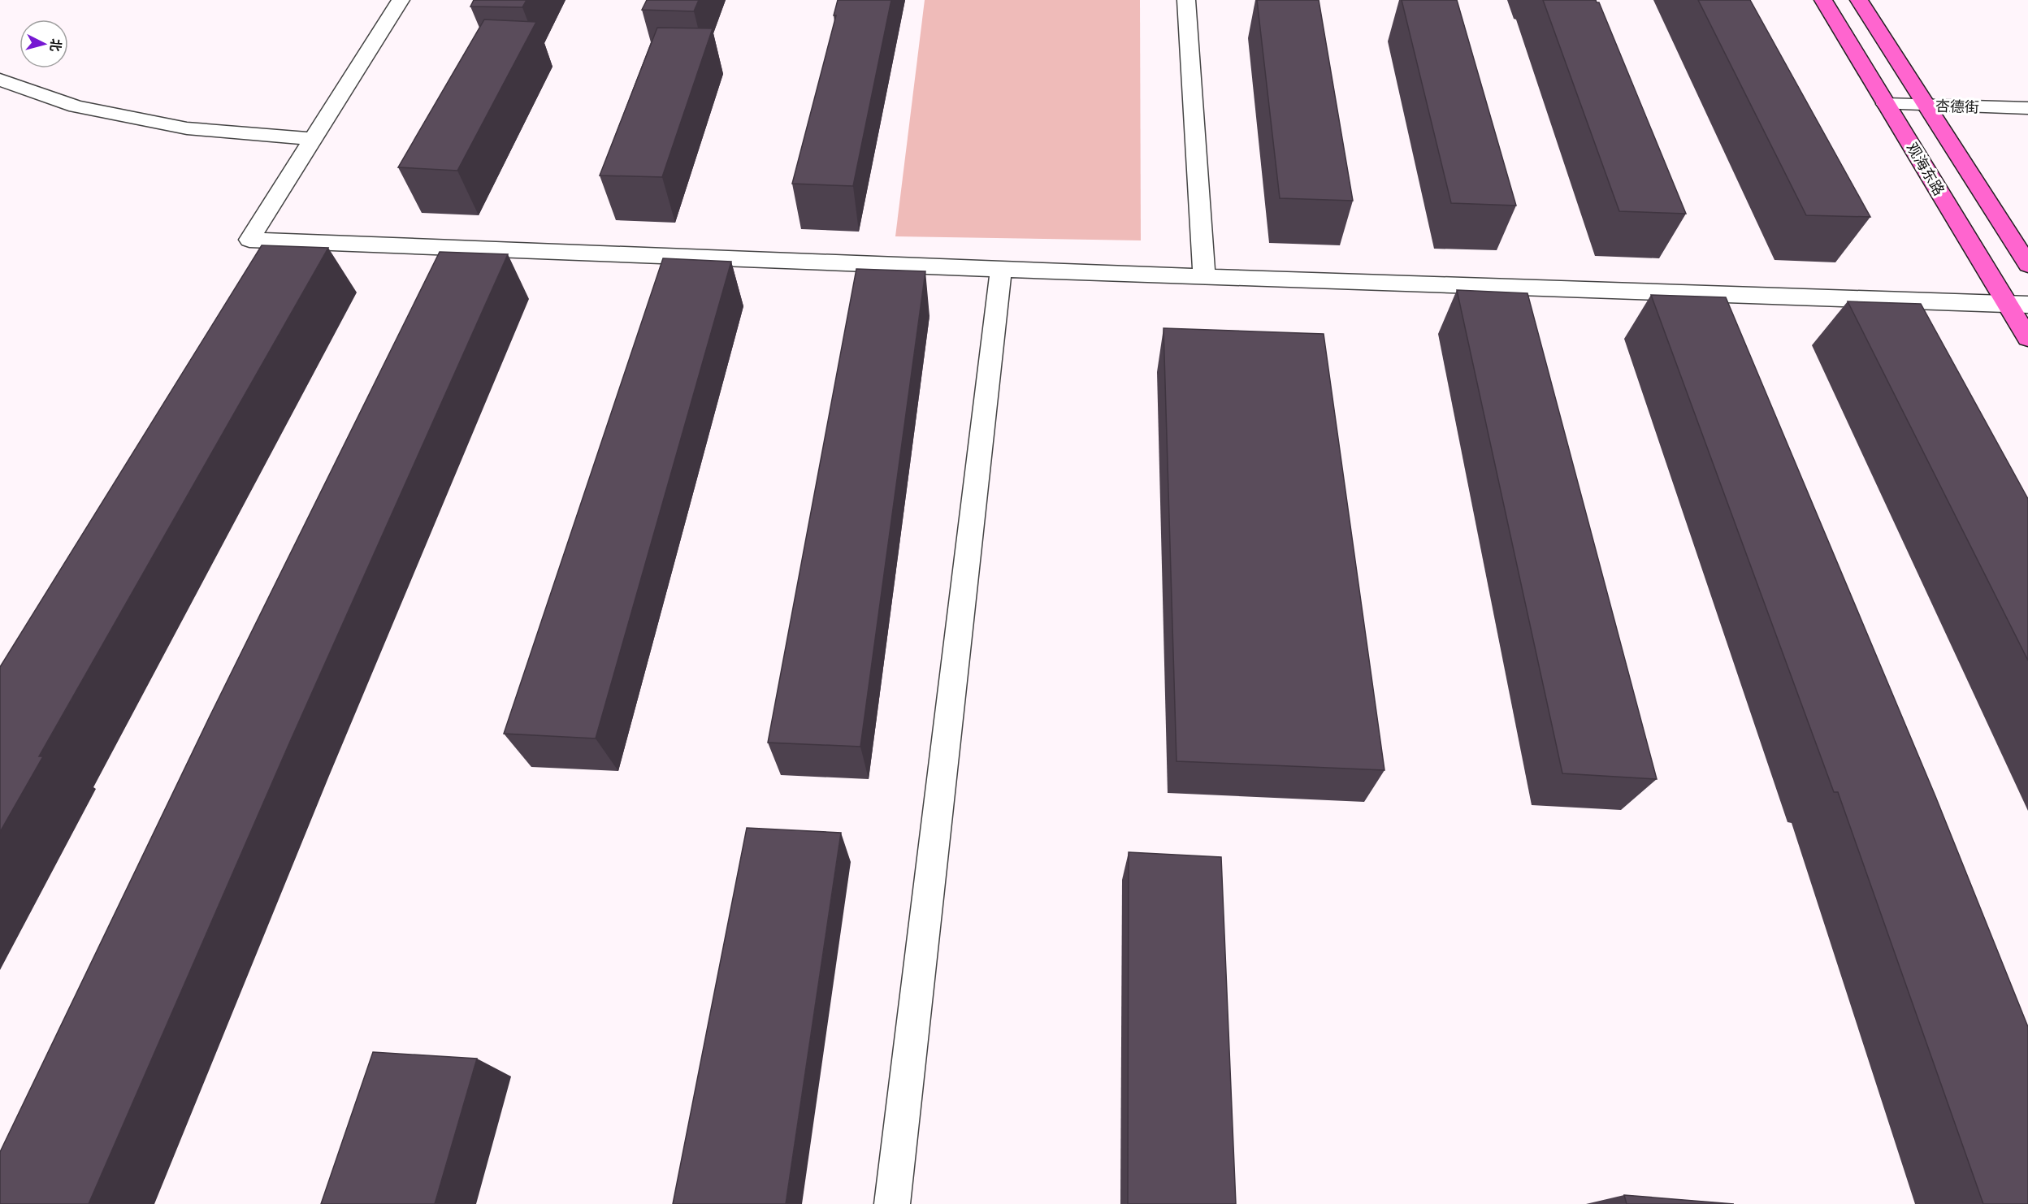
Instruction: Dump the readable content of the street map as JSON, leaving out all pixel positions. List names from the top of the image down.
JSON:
{
  "streets": {
    "main road": ["观海东路"],
    "street": ["杏德街"]
  },
  "crossings": [
    ["杏德街", "观海东路"]
  ],
  "north": "right"
}
